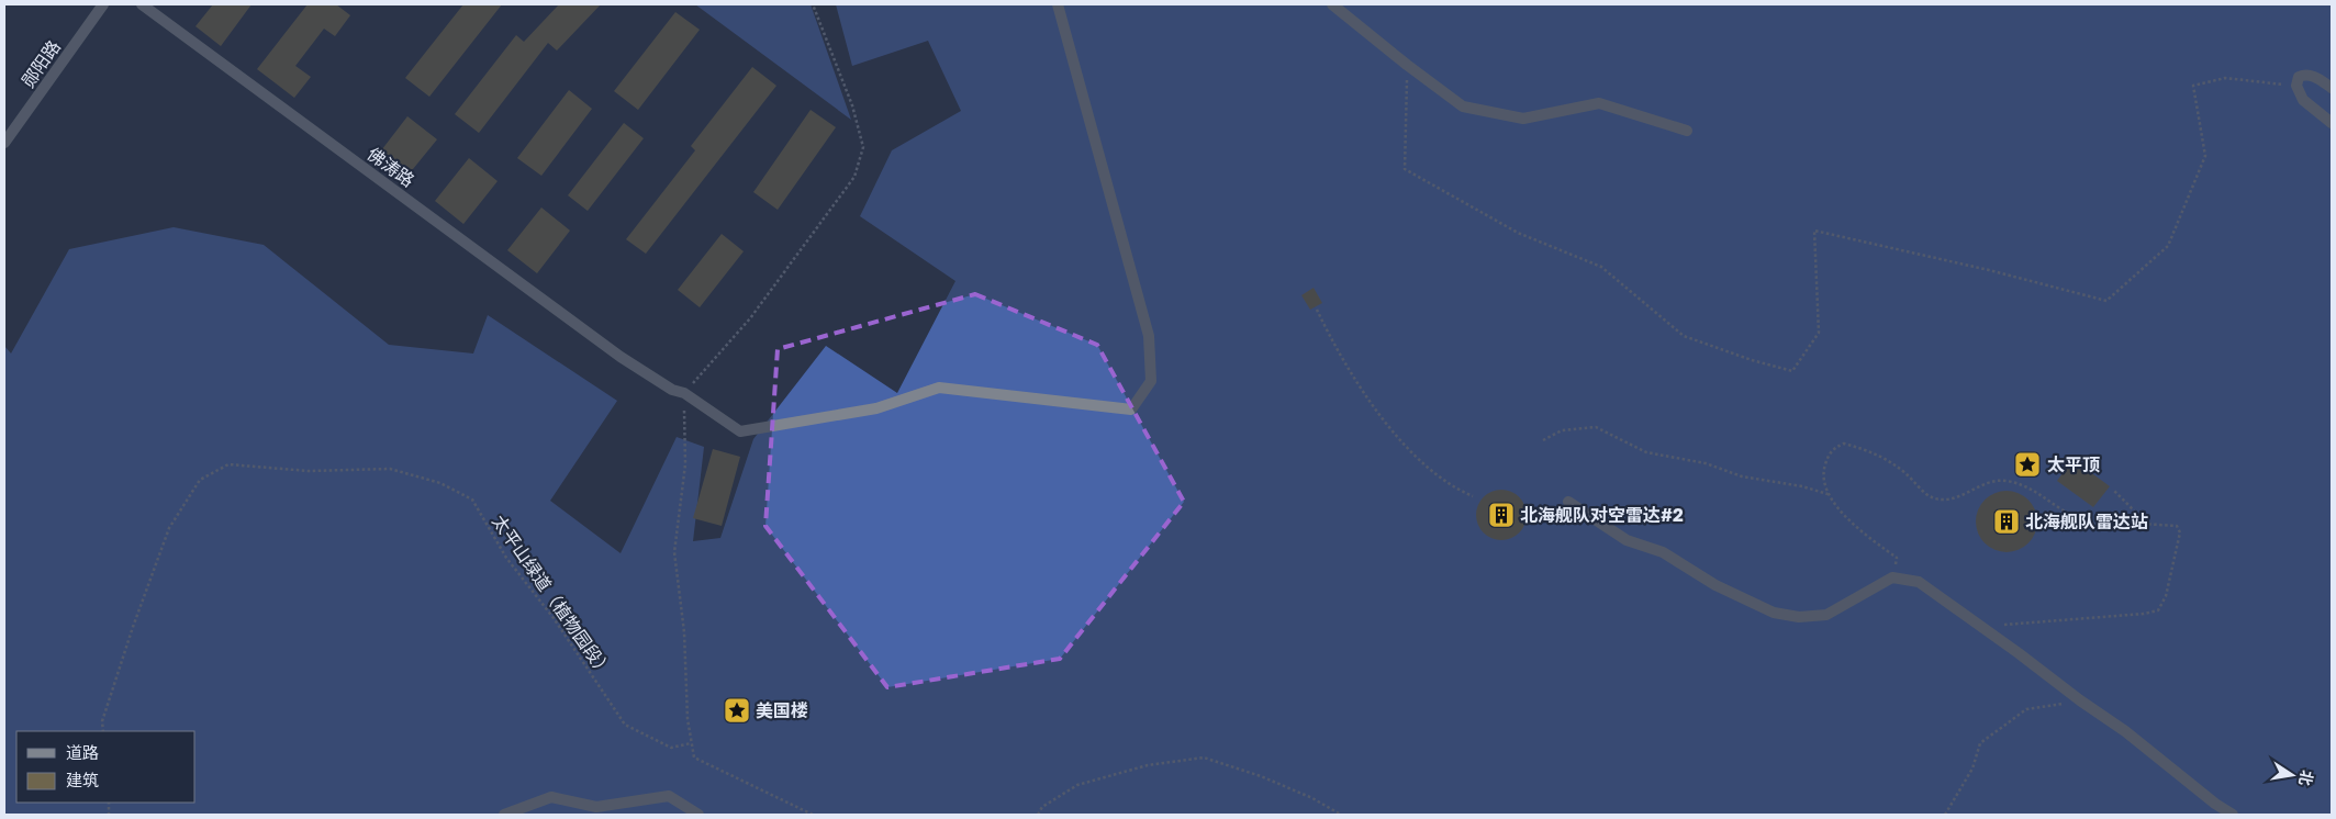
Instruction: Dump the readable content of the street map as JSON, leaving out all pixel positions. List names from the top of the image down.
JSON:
{
  "streets": {
    "street": ["郧阳路", "佛涛路"],
    "path": ["太平山绿道（植物园段）"]
  },
  "places": {
    "place": ["太平顶", "美国楼"],
    "building": ["北海舰队对空雷达#2", "北海舰队雷达站"]
  },
  "legend": ["道路", "建筑"],
  "north": "right"
}
